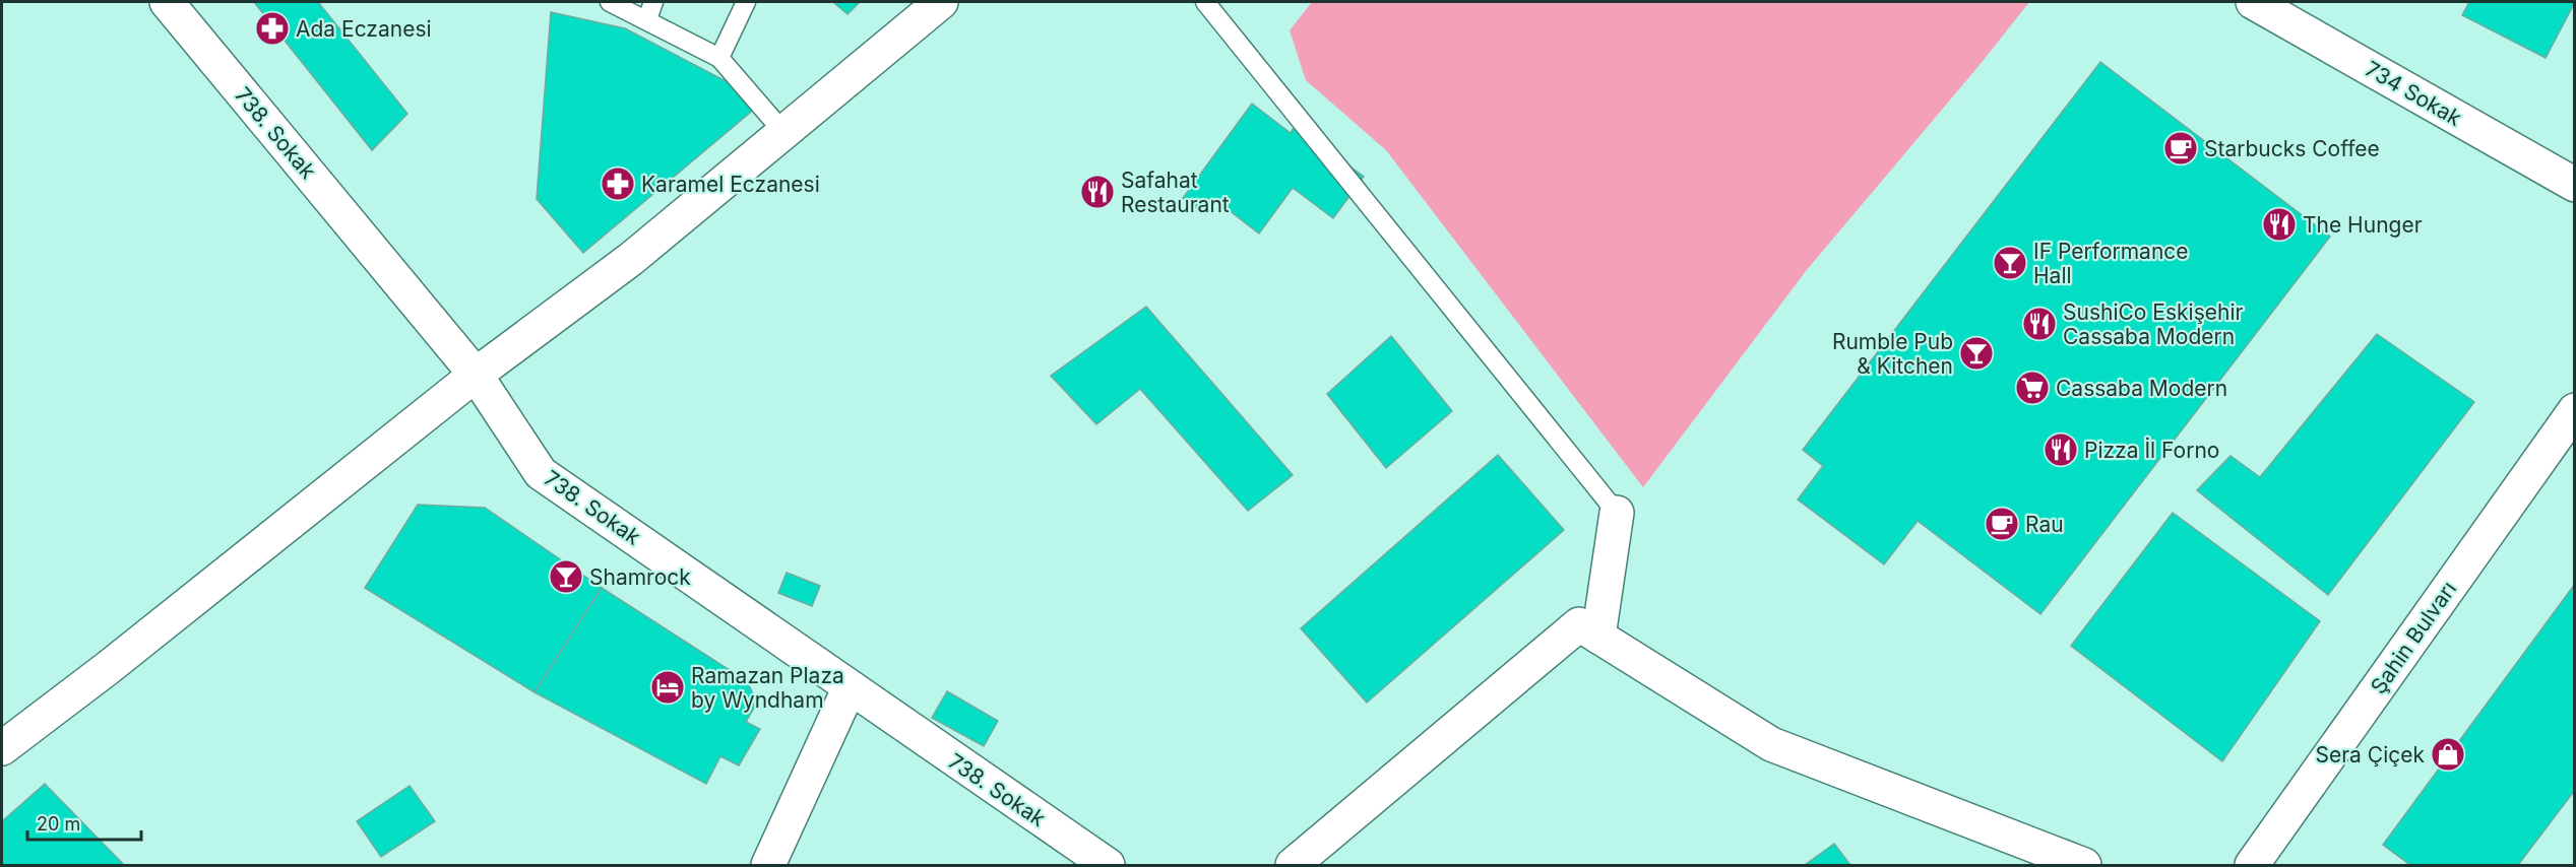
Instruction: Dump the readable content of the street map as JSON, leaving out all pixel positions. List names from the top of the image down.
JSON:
{
  "streets": {
    "street": ["734 Sokak", "738. Sokak", "Şahin Bulvarı"]
  },
  "places": {
    "pharmacy": ["Ada Eczanesi", "Karamel Eczanesi"],
    "cafe": ["Starbucks Coffee", "Rau"],
    "restaurant": [
      "Safahat Restaurant",
      "The Hunger",
      "SushiCo Eskişehir Cassaba Modern",
      "Pizza İl Forno"
    ],
    "bar": ["IF Performance Hall", "Rumble Pub & Kitchen", "Shamrock"],
    "supermarket": ["Cassaba Modern"],
    "hotel": ["Ramazan Plaza by Wyndham"],
    "shop": ["Sera Çiçek"]
  },
  "scale_bar": "20 m"
}
